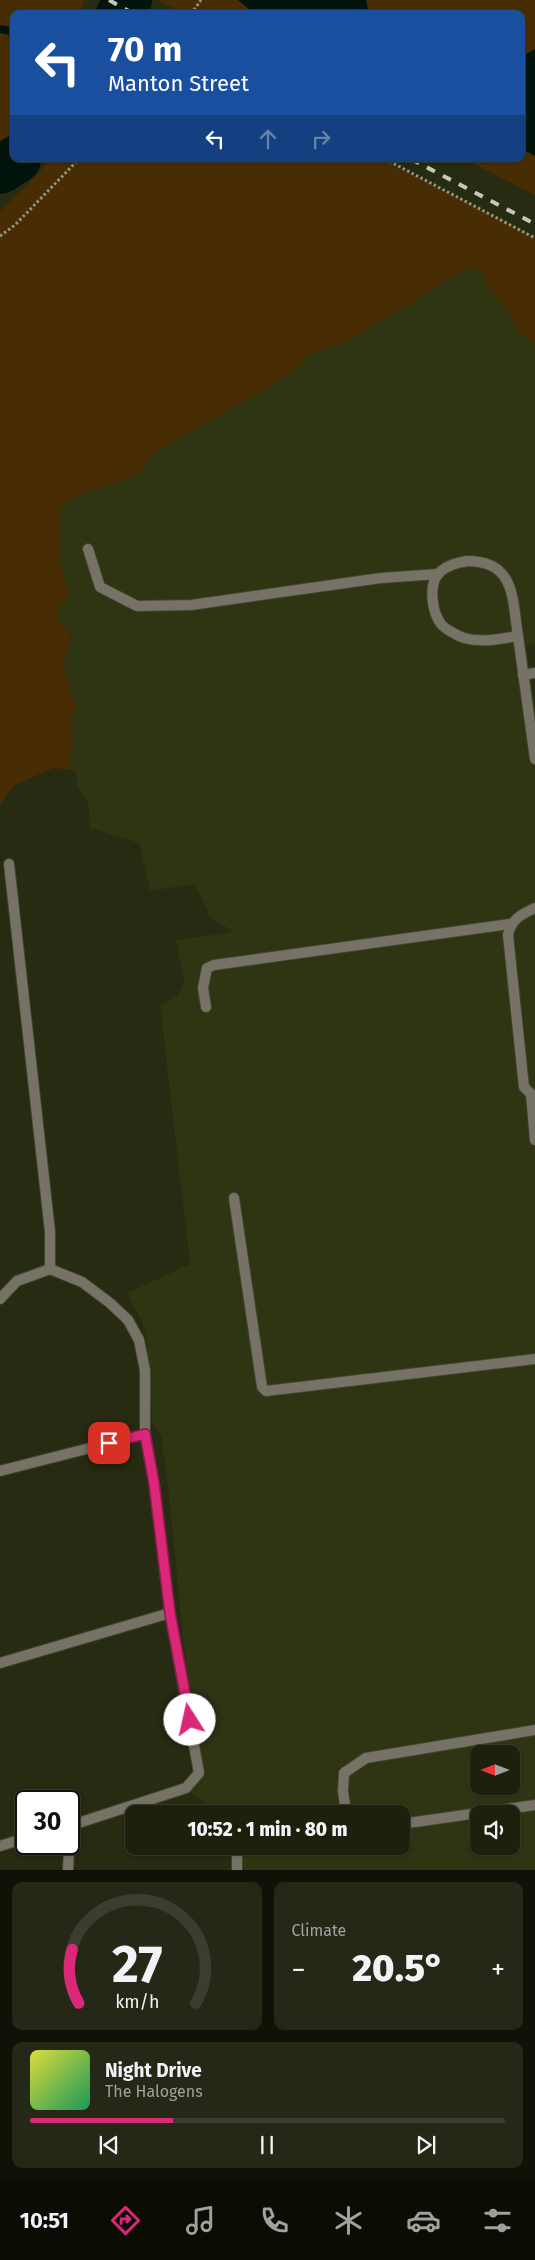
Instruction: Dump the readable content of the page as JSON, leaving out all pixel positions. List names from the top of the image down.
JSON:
{
  "north": "left",
  "page": {
    "turn": ["70 m", "Manton Street"],
    "limit": "30",
    "trip": "10:52 · 1 min · 80 m",
    "tile": "Climate",
    "heat": ["−", "20.5°", "+"],
    "song": ["Night Drive", "The Halogens"],
    "tabs": "10:51",
    "gauge": ["27", "km/h"]
  }
}
